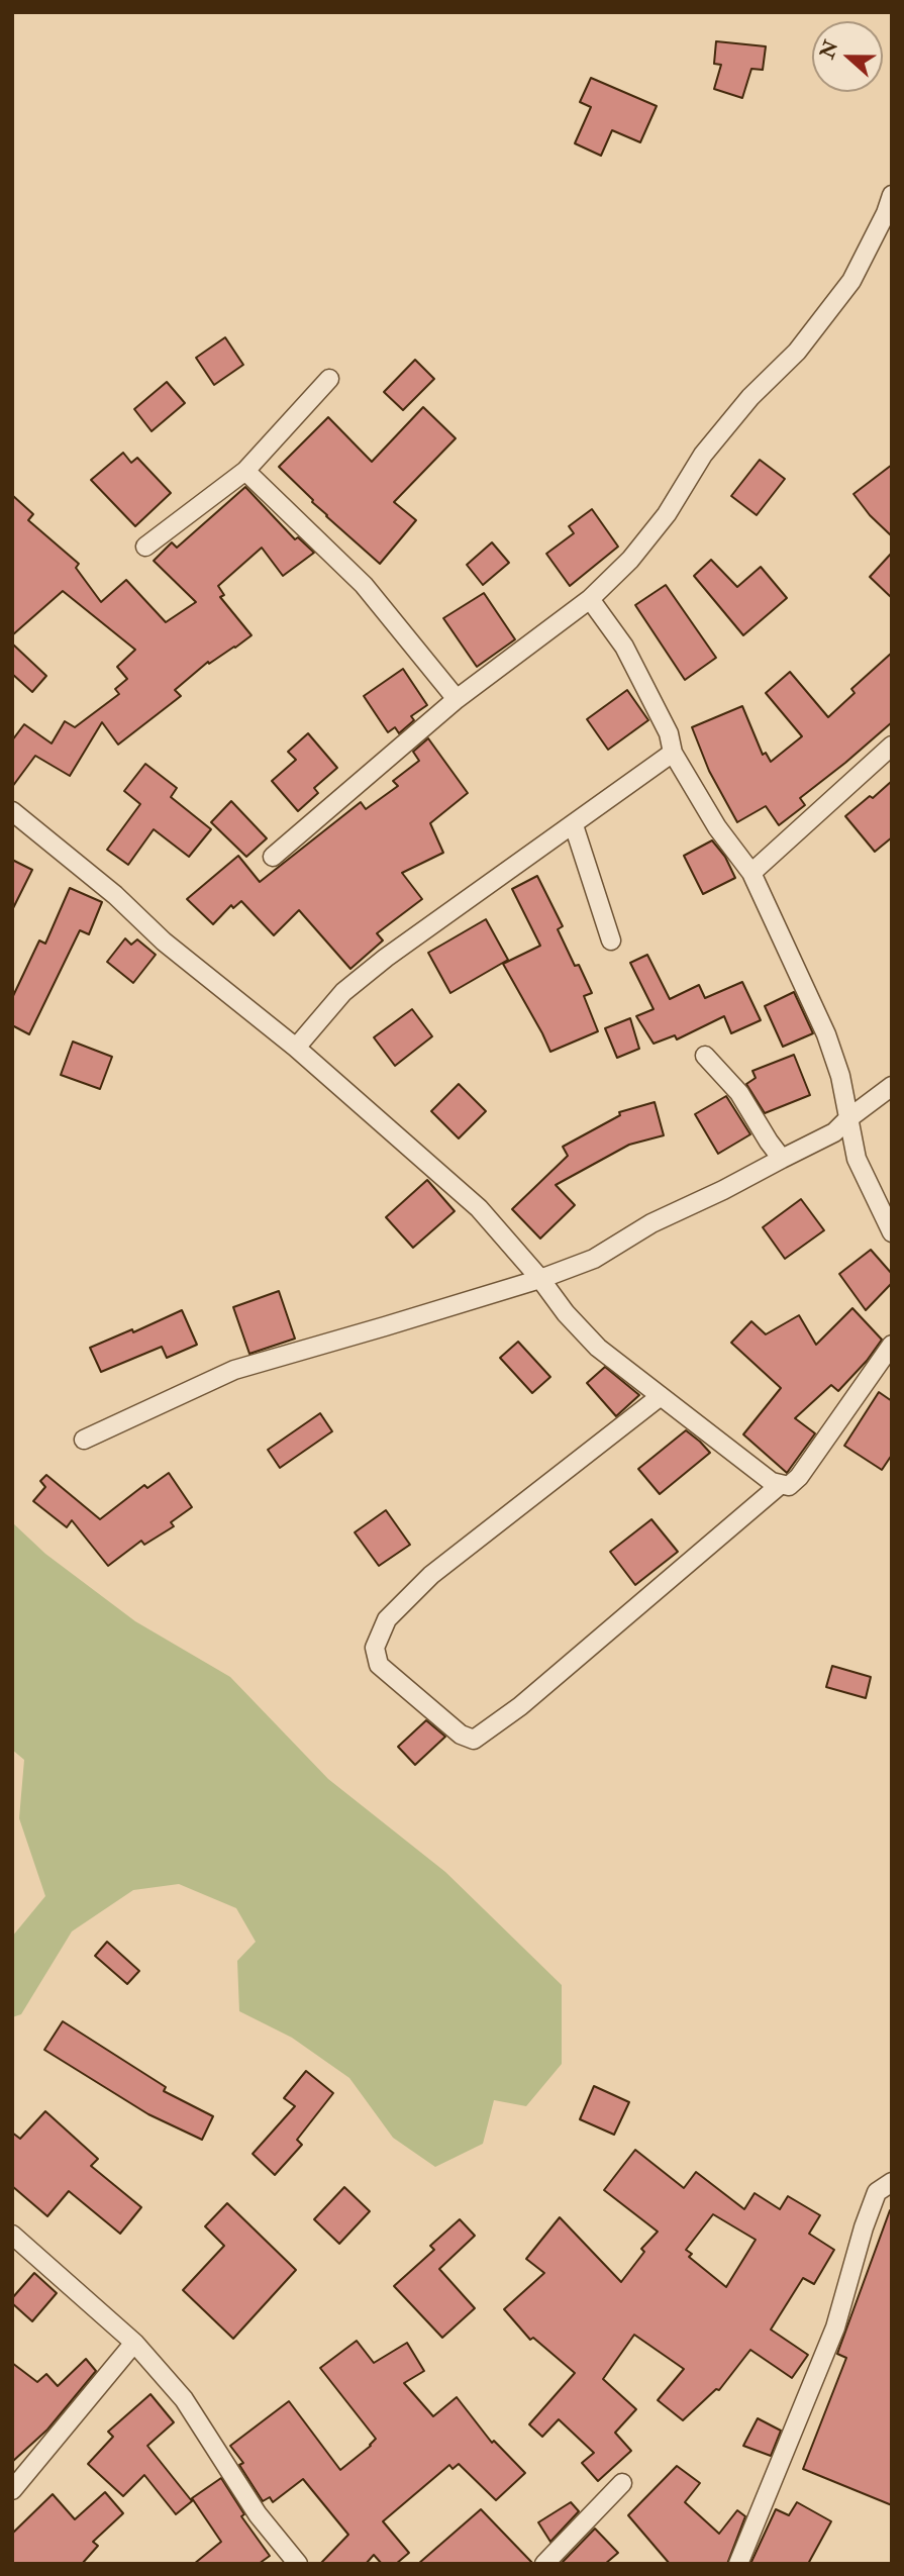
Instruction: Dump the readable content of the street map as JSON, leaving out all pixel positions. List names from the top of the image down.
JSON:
{
  "north": "left"
}
